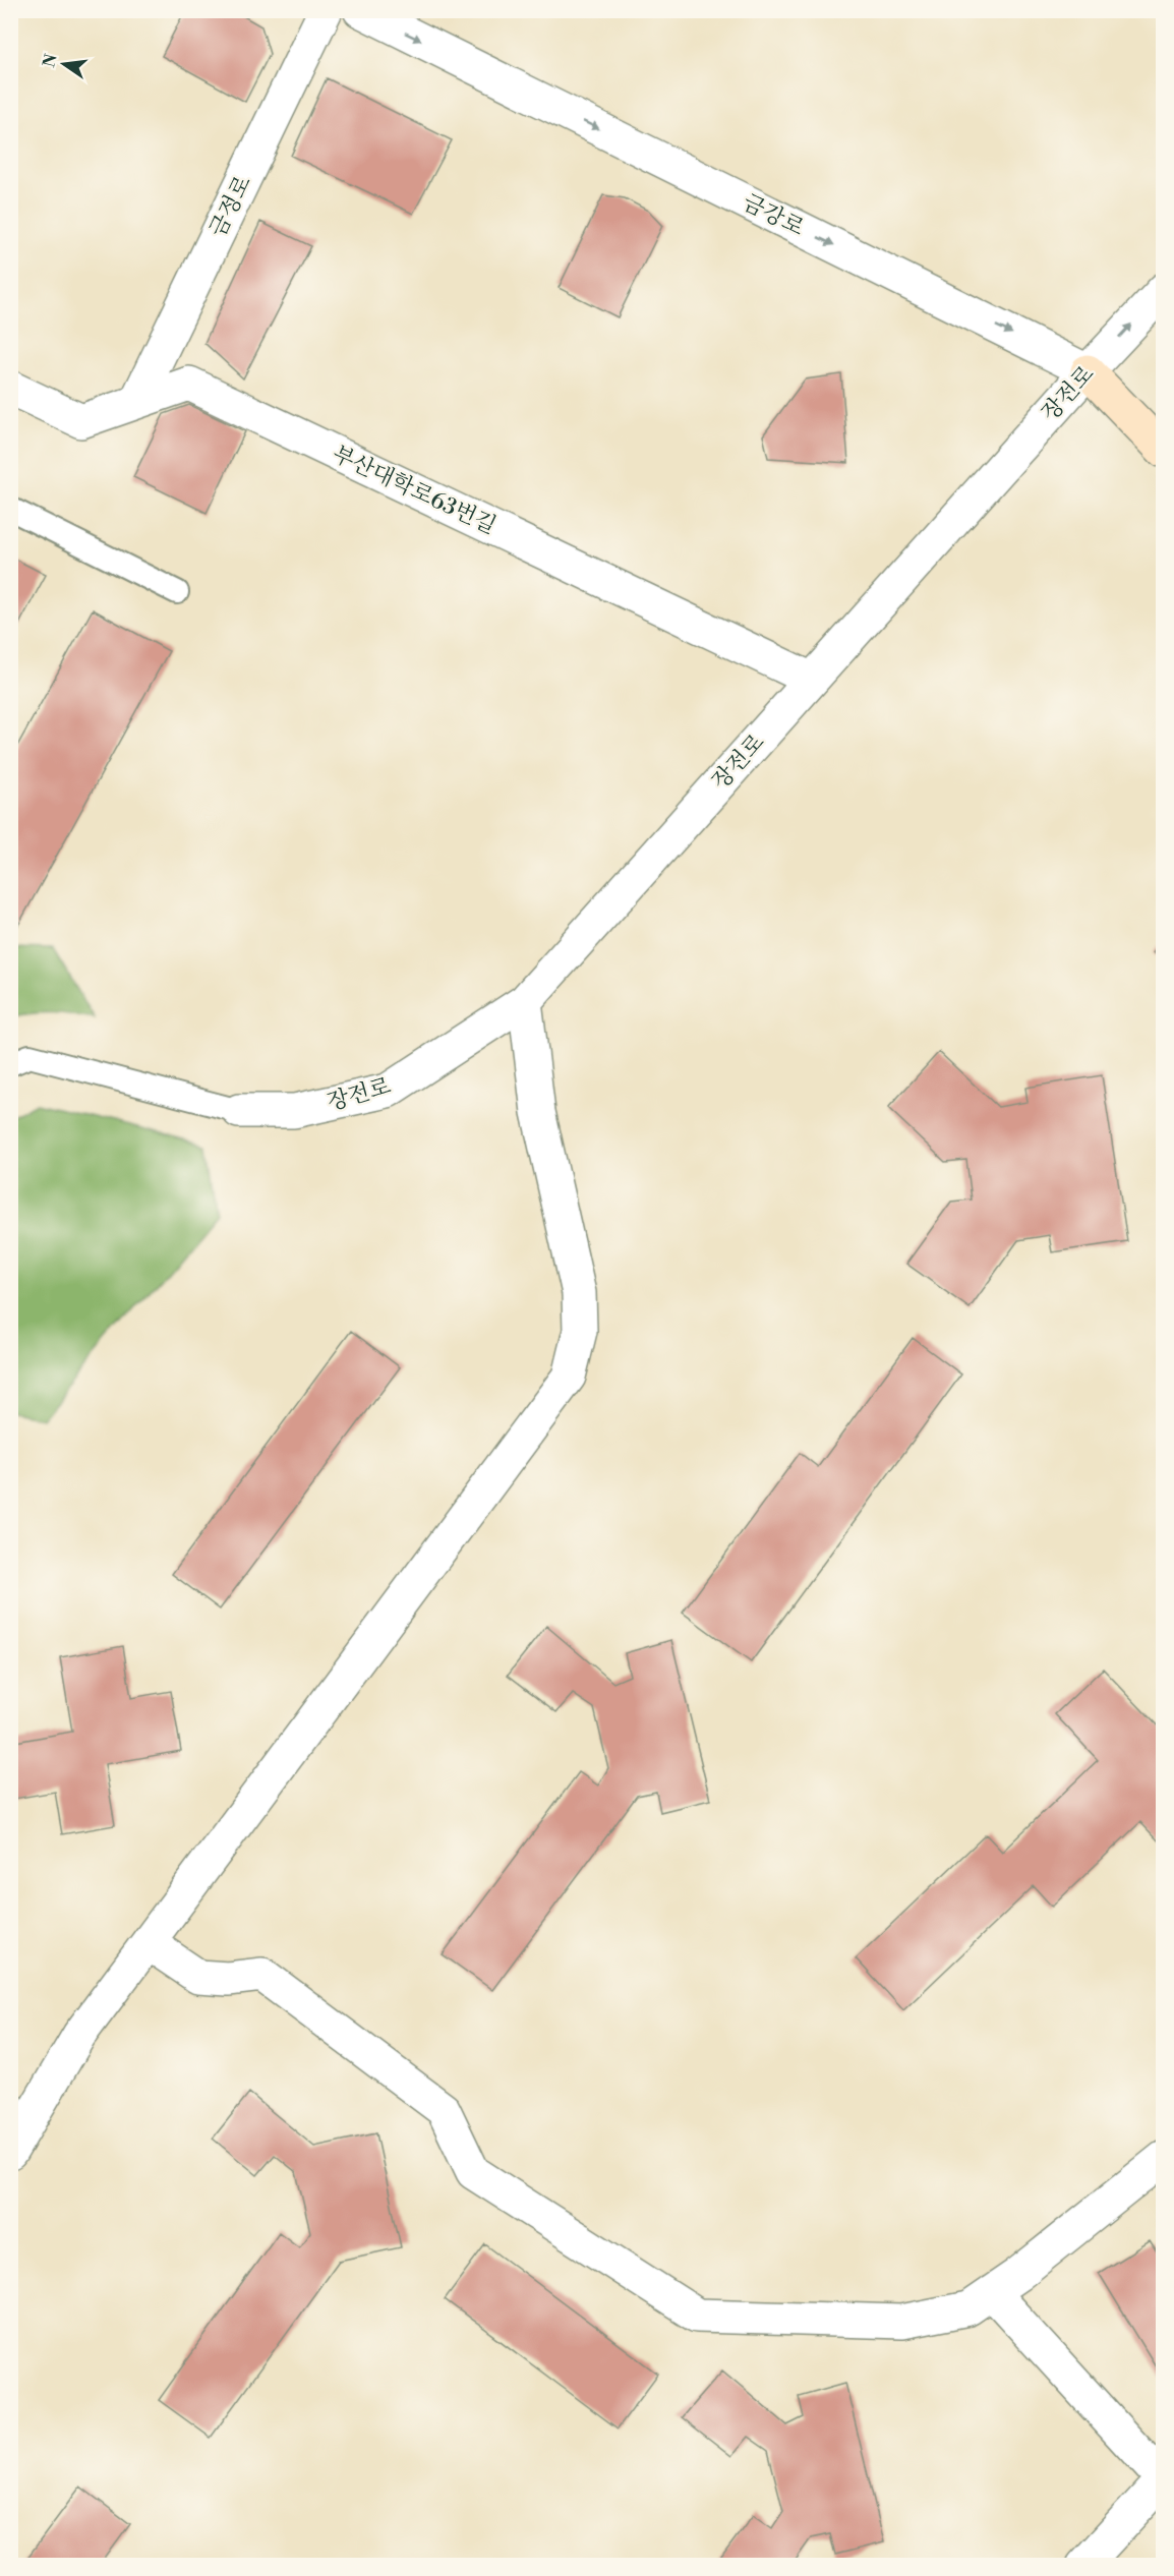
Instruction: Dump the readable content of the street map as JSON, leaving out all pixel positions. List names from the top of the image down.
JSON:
{
  "streets": {
    "main road": ["금강로"],
    "street": ["금정로", "장전로", "부산대학로63번길"]
  },
  "crossings": [
    ["금정로", "부산대학로63번길"],
    ["금강로", "장전로"],
    ["장전로", "부산대학로63번길"]
  ],
  "one_way": ["금강로"],
  "north": "left"
}
